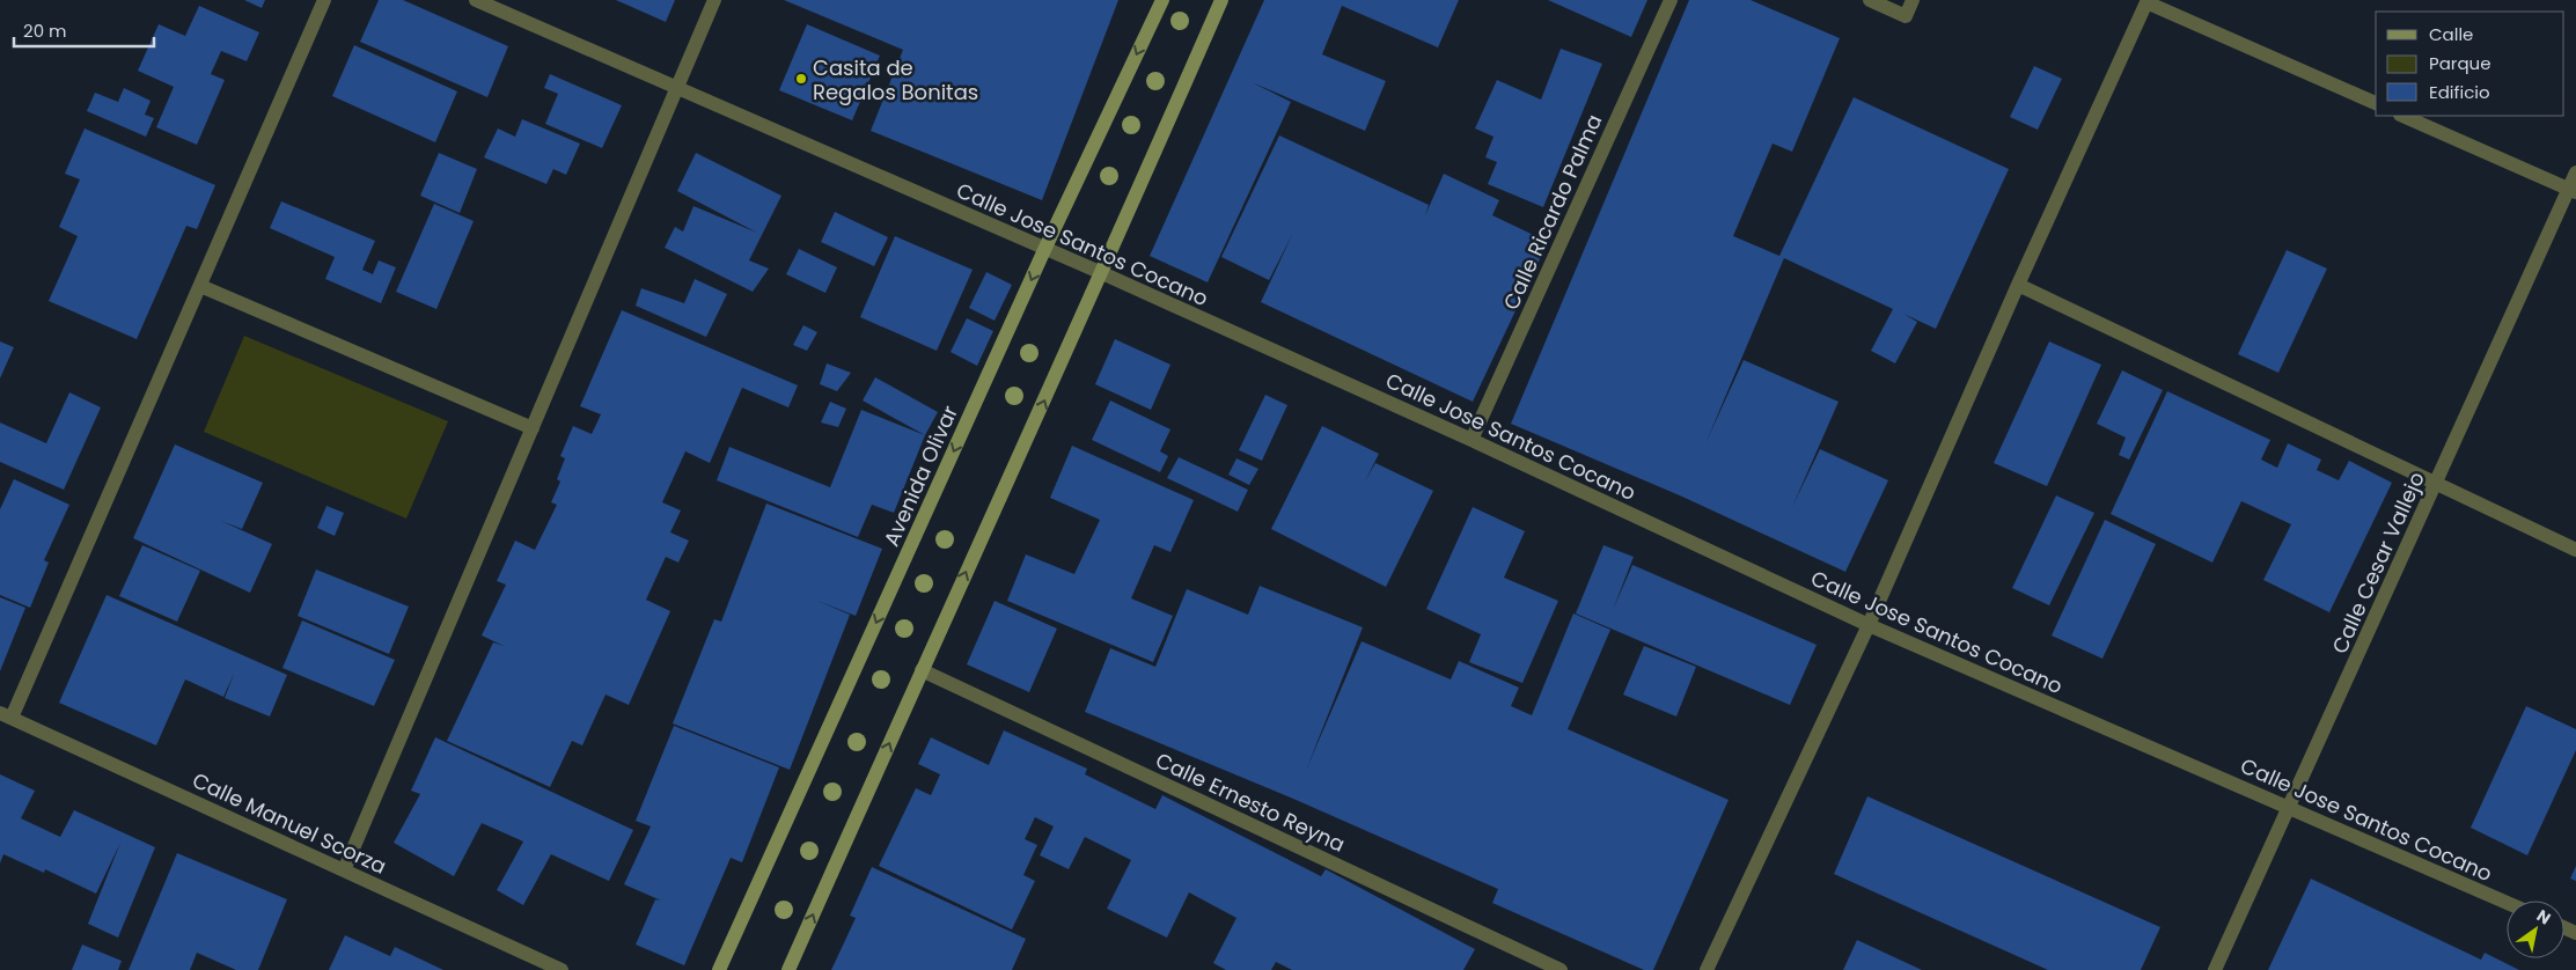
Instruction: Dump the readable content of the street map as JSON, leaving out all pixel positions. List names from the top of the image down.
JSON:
{
  "streets": {
    "street": [
      "Calle Ricardo Palma",
      "Calle Jose Santos Cocano",
      "Avenida Olivar",
      "Calle Cesar Vallejo",
      "Calle Ernesto Reyna",
      "Calle Manuel Scorza"
    ]
  },
  "crossings": [
    ["Calle Ricardo Palma", "Calle Jose Santos Cocano"],
    ["Calle Jose Santos Cocano", "Avenida Olivar"],
    ["Calle Jose Santos Cocano", "Calle Cesar Vallejo"]
  ],
  "places": ["Casita de Regalos Bonitas"],
  "legend": ["Calle", "Parque", "Edificio"],
  "scale_bar": "20 m",
  "north": "top right"
}
